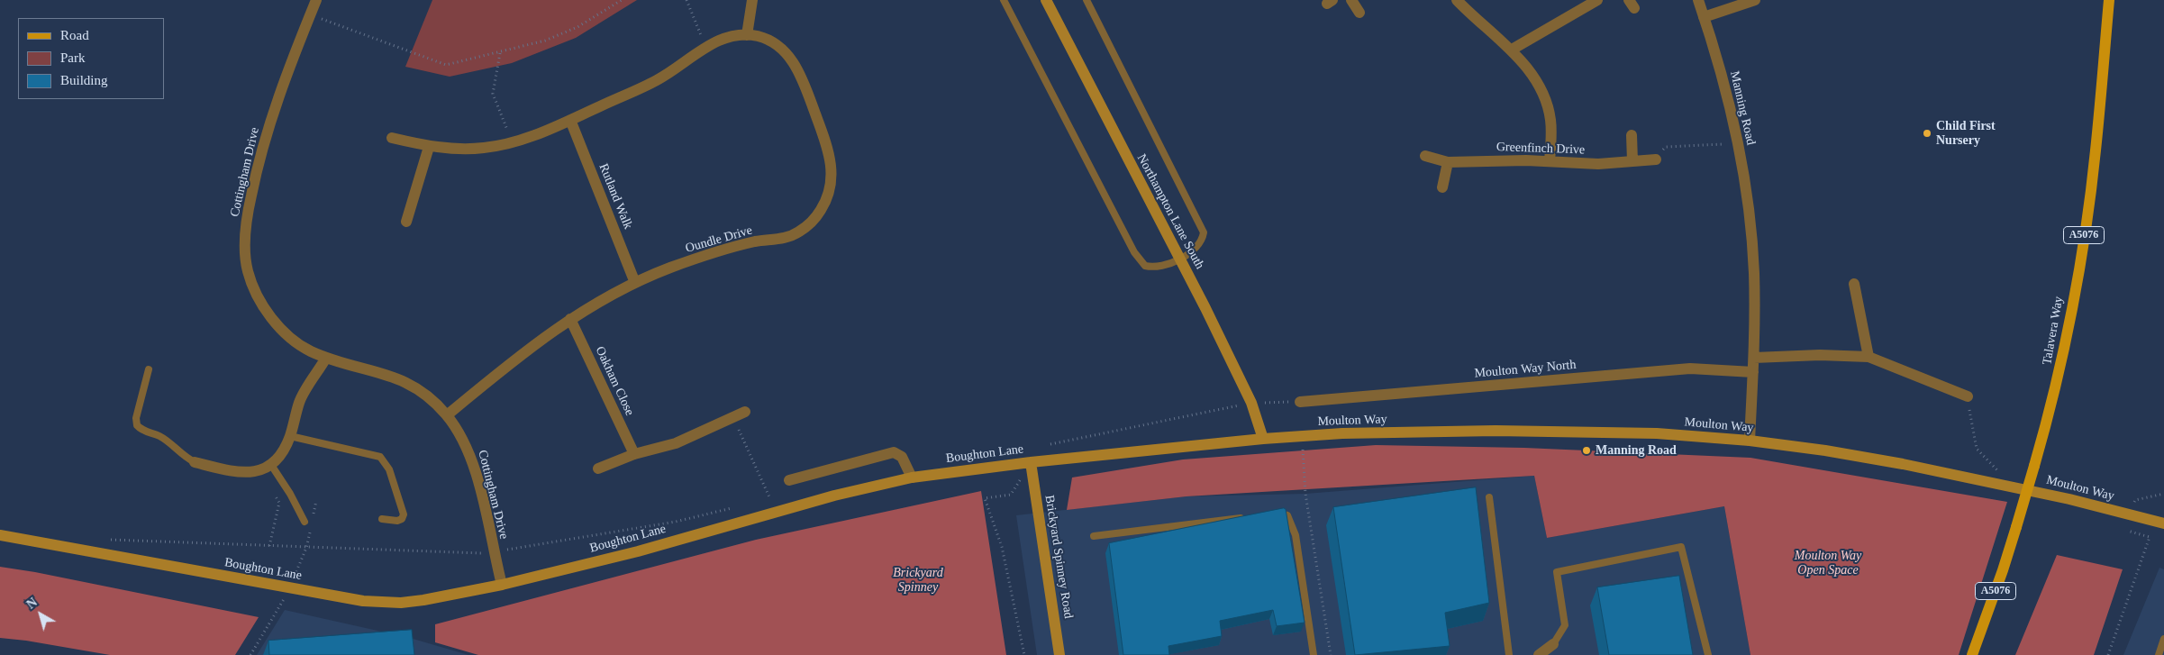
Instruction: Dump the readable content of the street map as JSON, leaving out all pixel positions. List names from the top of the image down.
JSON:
{
  "streets": {
    "main road": ["A5076", "Talavera Way"],
    "street": [
      "Manning Road",
      "Greenfinch Drive",
      "Cottingham Drive",
      "Rutland Walk",
      "Northampton Lane South",
      "Oundle Drive",
      "Moulton Way North",
      "Oakham Close",
      "Moulton Way",
      "Boughton Lane",
      "Brickyard Spinney Road"
    ]
  },
  "crossings": [
    ["Manning Road", "Moulton Way North"],
    ["Manning Road", "Moulton Way"],
    ["Cottingham Drive", "Oundle Drive"],
    ["Cottingham Drive", "Boughton Lane"],
    ["Rutland Walk", "Oundle Drive"],
    ["Northampton Lane South", "Moulton Way"],
    ["Northampton Lane South", "Boughton Lane"],
    ["Oundle Drive", "Oakham Close"],
    ["Moulton Way", "Boughton Lane"],
    ["Boughton Lane", "Brickyard Spinney Road"]
  ],
  "parks": ["Moulton Way Open Space", "Brickyard Spinney"],
  "places": ["Child First Nursery", "Manning Road"],
  "legend": ["Road", "Park", "Building"],
  "north": "top left"
}
